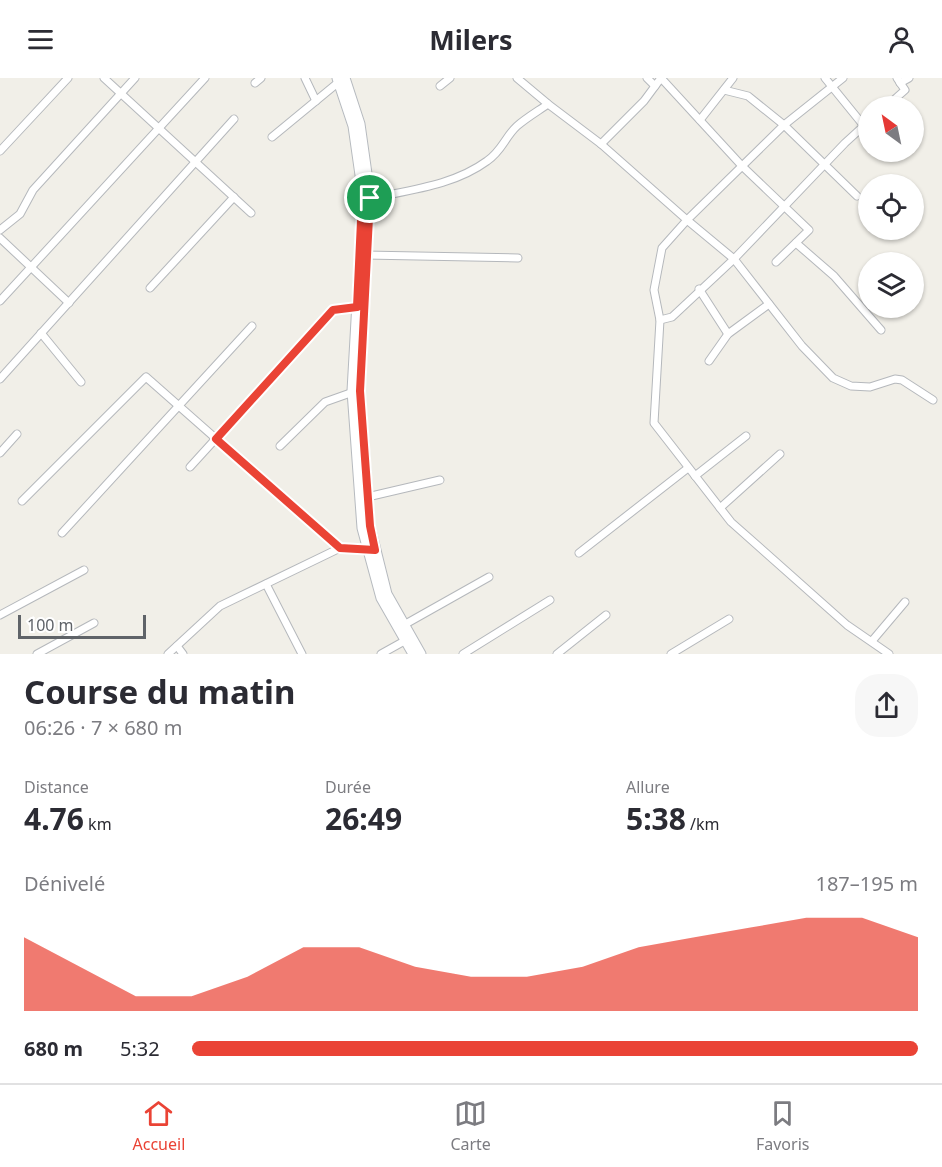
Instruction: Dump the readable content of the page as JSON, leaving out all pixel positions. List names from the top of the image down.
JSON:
{
  "scale_bar": "100 m",
  "north": "top left",
  "page": {
    "header": "Milers",
    "scale": "100 m",
    "heading": ["Course du matin", "06:26 · 7 × 680 m"],
    "stats": [
      ["Distance", "4.76 km"],
      ["Durée", "26:49"],
      ["Allure", "5:38 /km"]
    ],
    "chart": ["Dénivelé", "187–195 m"],
    "list": [
      {
        "name": "680 m",
        "note": "5:32"
      }
    ],
    "tabs": ["Accueil", "Carte", "Favoris"]
  }
}
